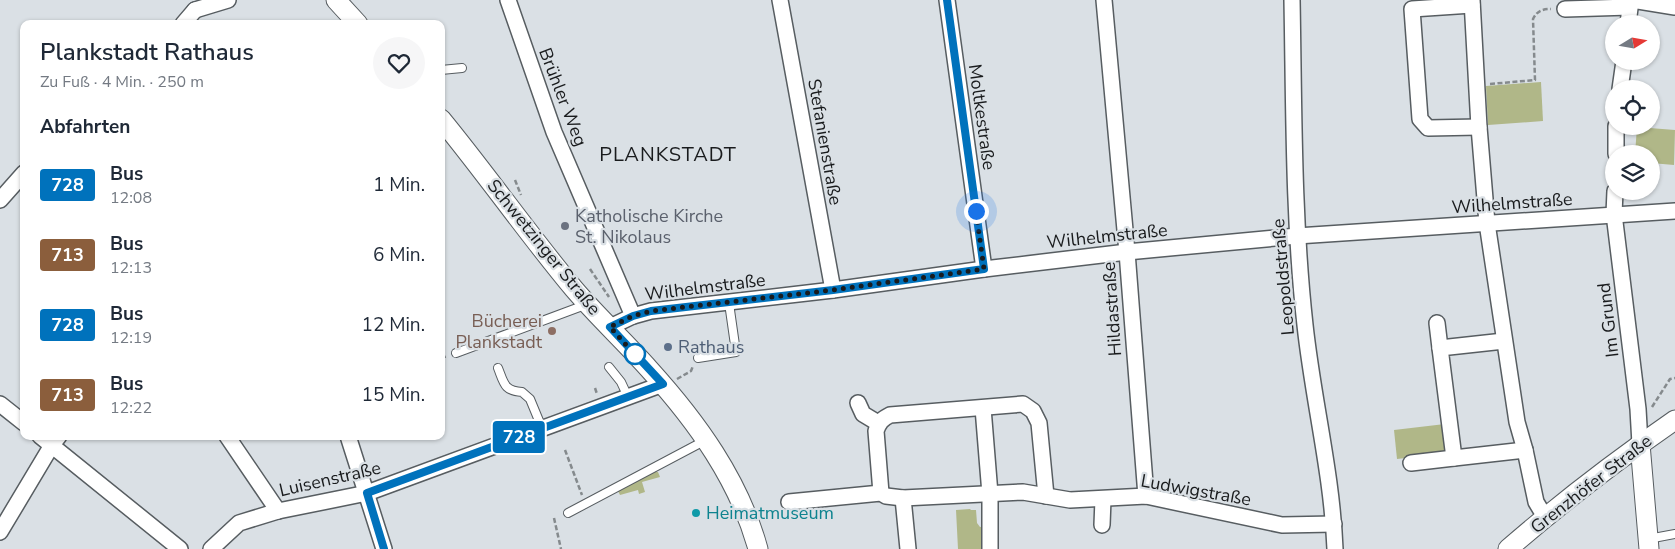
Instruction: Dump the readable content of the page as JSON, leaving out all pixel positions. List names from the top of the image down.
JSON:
{
  "streets": {
    "street": [
      "Brühler Weg",
      "Moltkestraße",
      "Stefanienstraße",
      "Wilhelmstraße",
      "Schwetzinger Straße",
      "Leopoldstraße",
      "Hildastraße",
      "Im Grund",
      "Luisenstraße",
      "Grenzhöfer Straße",
      "Ludwigstraße"
    ]
  },
  "crossings": [
    ["Brühler Weg", "Wilhelmstraße"],
    ["Moltkestraße", "Wilhelmstraße"],
    ["Stefanienstraße", "Wilhelmstraße"],
    ["Wilhelmstraße", "Schwetzinger Straße"],
    ["Wilhelmstraße", "Leopoldstraße"],
    ["Wilhelmstraße", "Hildastraße"],
    ["Wilhelmstraße", "Im Grund"],
    ["Schwetzinger Straße", "Luisenstraße"],
    ["Leopoldstraße", "Ludwigstraße"],
    ["Hildastraße", "Ludwigstraße"],
    ["Im Grund", "Grenzhöfer Straße"]
  ],
  "districts": ["PLANKSTADT"],
  "places": [
    "Katholische Kirche St. Nikolaus",
    "Bücherei Plankstadt",
    "Rathaus",
    "Heimatmuseum"
  ],
  "lines": ["bus line 728"],
  "north": "right",
  "page": {
    "on_map": "728",
    "heading": [
      ["Plankstadt Rathaus", "Zu Fuß · 4 Min. · 250 m"],
      "Abfahrten"
    ],
    "list": [
      {
        "mark": "728",
        "name": "Bus",
        "note": "12:08",
        "value": "1 Min."
      },
      {
        "mark": "713",
        "name": "Bus",
        "note": "12:13",
        "value": "6 Min."
      },
      {
        "mark": "728",
        "name": "Bus",
        "note": "12:19",
        "value": "12 Min."
      },
      {
        "mark": "713",
        "name": "Bus",
        "note": "12:22",
        "value": "15 Min."
      }
    ]
  }
}
